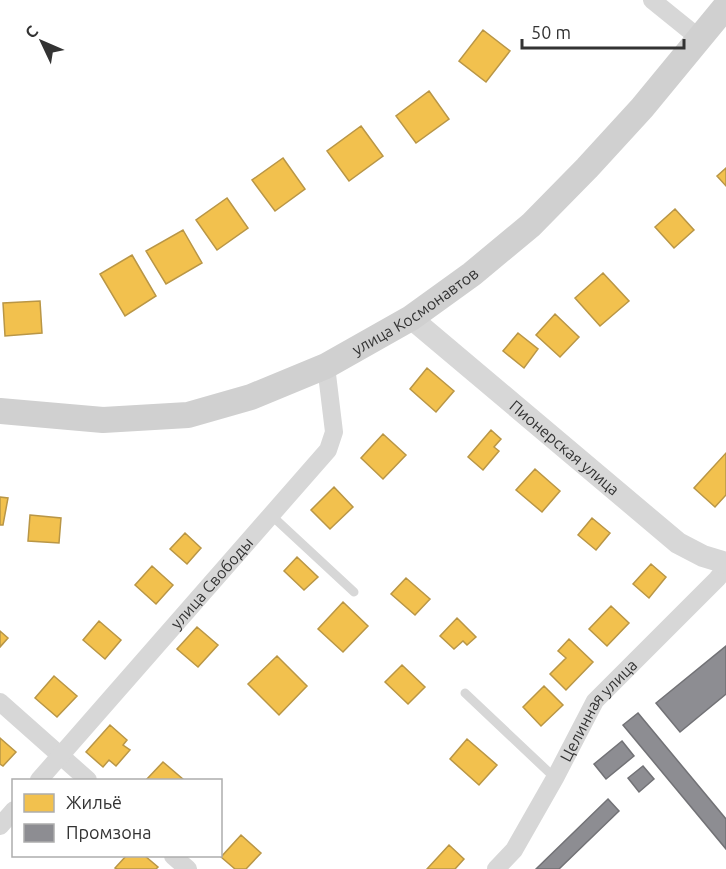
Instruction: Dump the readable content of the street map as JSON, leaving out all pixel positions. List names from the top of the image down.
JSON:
{
  "streets": {
    "main road": ["улица Космонавтов"],
    "street": ["Пионерская улица", "улица Свободы", "Целинная улица"]
  },
  "crossings": [
    ["улица Космонавтов", "Пионерская улица"],
    ["улица Космонавтов", "улица Свободы"]
  ],
  "legend": ["Жильё", "Промзона"],
  "scale_bar": "50 m",
  "north": "top left"
}
